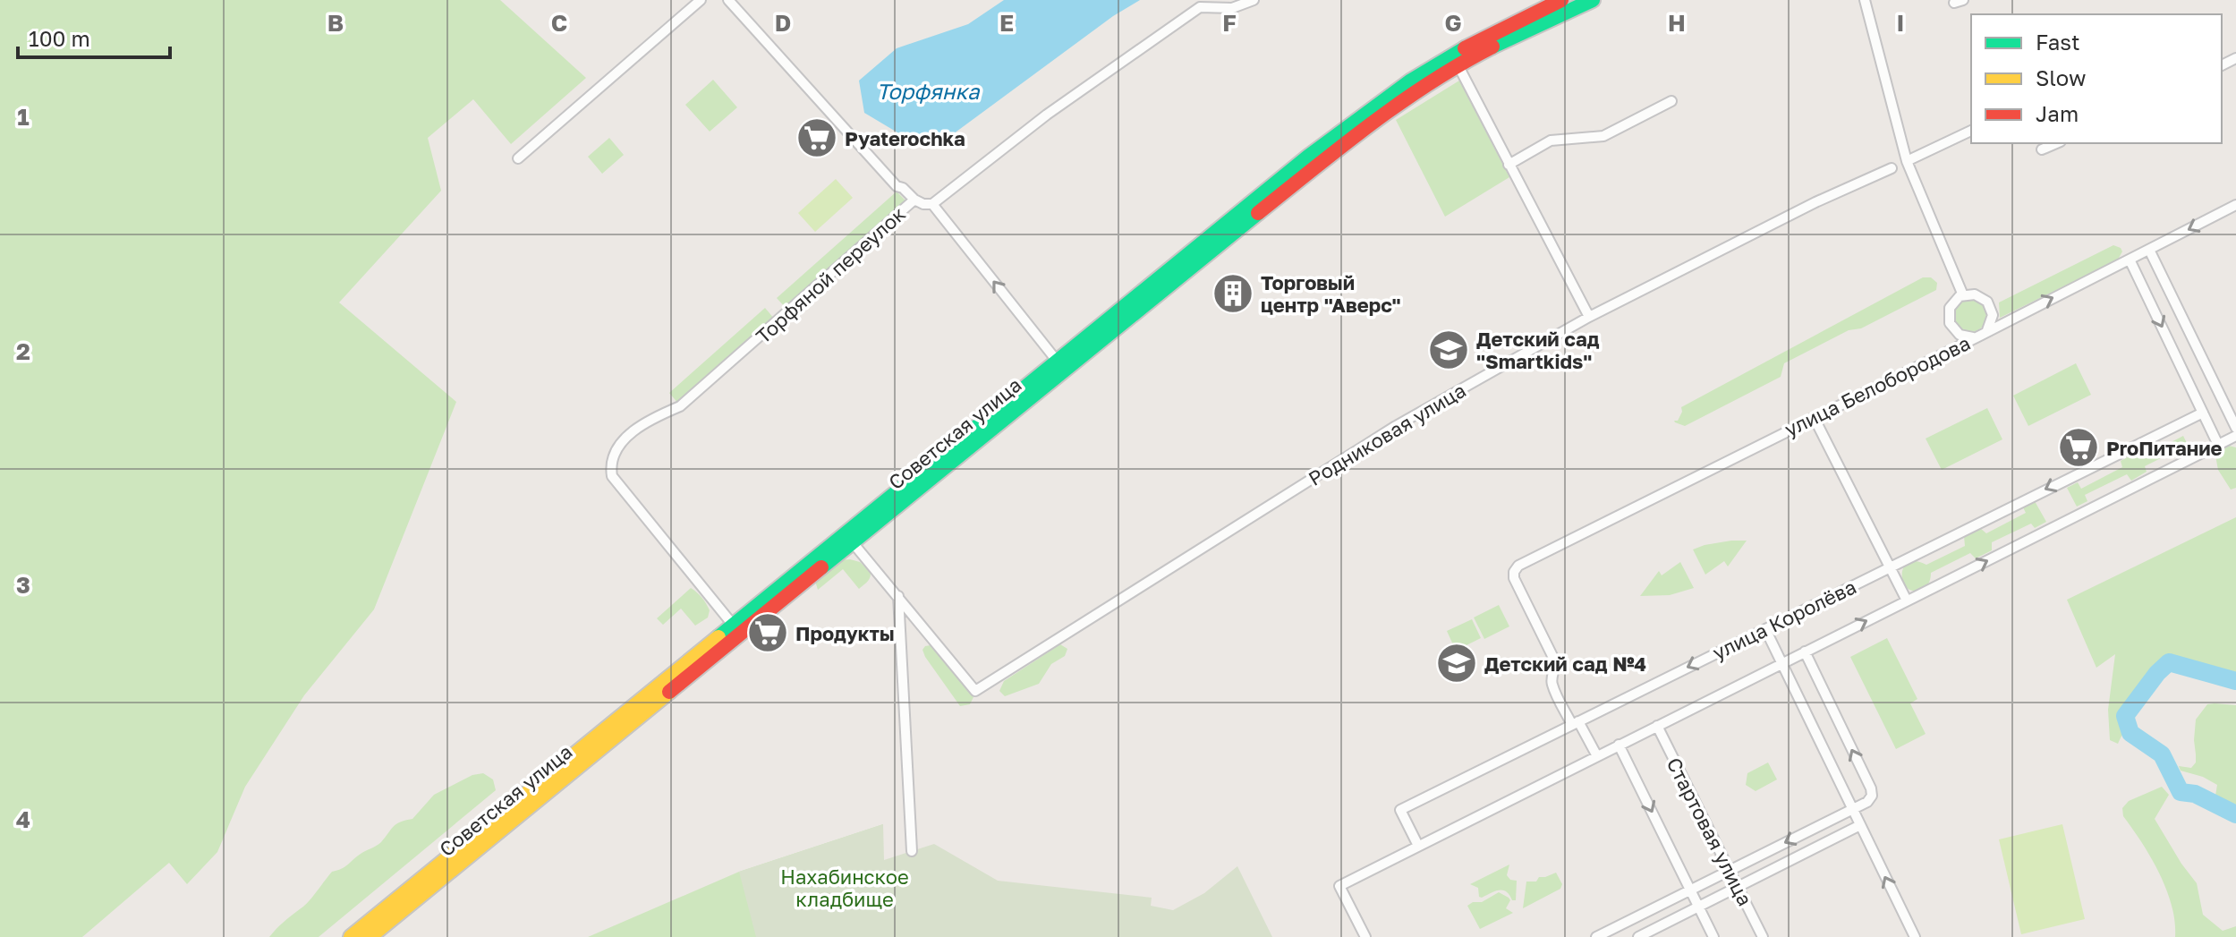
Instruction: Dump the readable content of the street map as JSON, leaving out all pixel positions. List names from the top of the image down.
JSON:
{
  "streets": {
    "main road": ["Советская улица"],
    "street": [
      "Торфяной переулок",
      "улица Белобородова",
      "Родниковая улица",
      "улица Королёва",
      "Стартовая улица"
    ]
  },
  "crossings": [
    ["Торфяной переулок", "Советская улица"],
    ["улица Белобородова", "улица Королёва"],
    ["улица Королёва", "Стартовая улица"]
  ],
  "water": ["Торфянка"],
  "parks": ["Нахабинское кладбище"],
  "places": {
    "supermarket": ["Pyaterochka", "ProПитание", "Продукты"],
    "building": ["Торговый центр \"Аверс\""],
    "school or university": ["Детский сад \"Smartkids\"", "Детский сад №4"]
  },
  "legend": ["Fast", "Slow", "Jam"],
  "scale_bar": "100 m",
  "grid": {
    "columns": [
      "B",
      "C",
      "D",
      "E",
      "F",
      "G",
      "H",
      "I"
    ],
    "rows": [
      "1",
      "2",
      "3",
      "4"
    ]
  }
}
